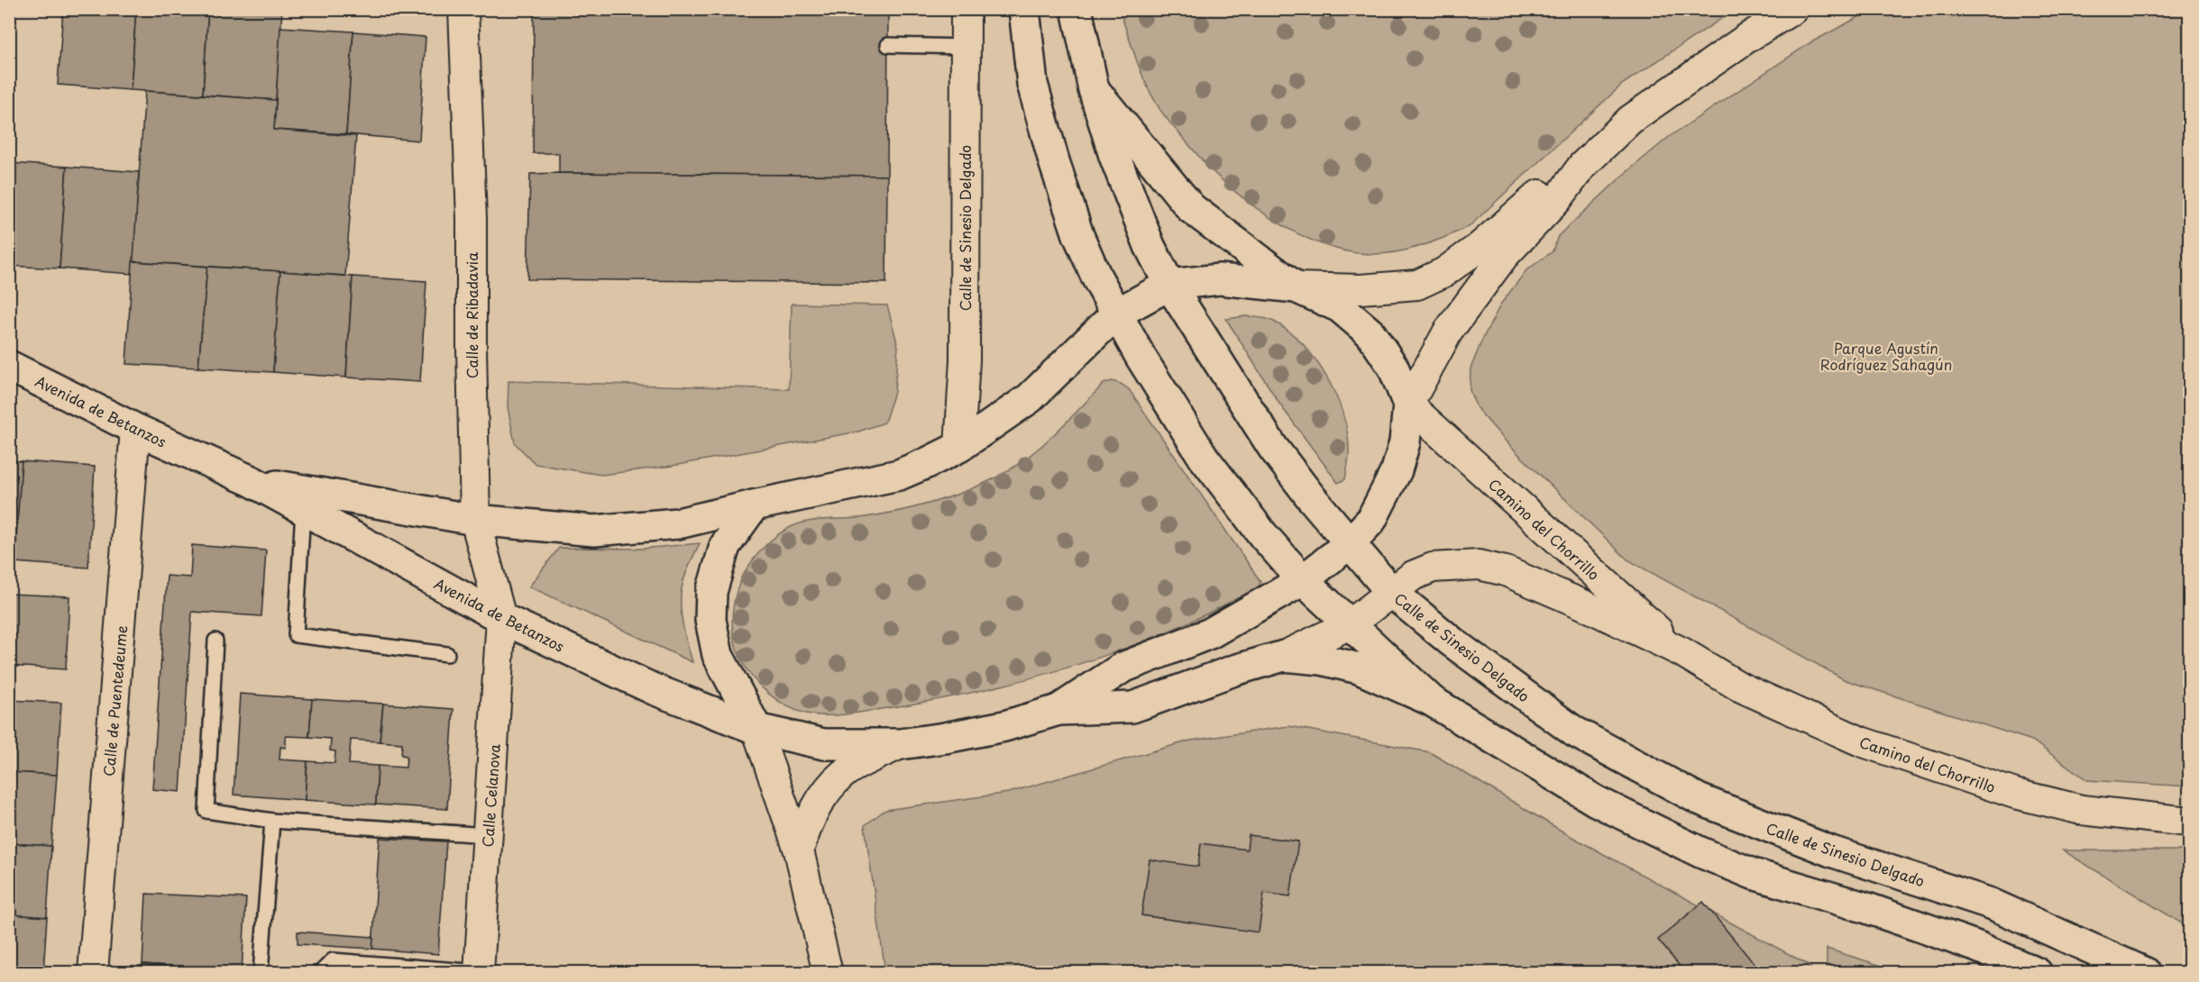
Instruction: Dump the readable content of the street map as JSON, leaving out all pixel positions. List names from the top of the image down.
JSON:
{
  "streets": {
    "street": [
      "Calle de Sinesio Delgado",
      "Calle de Ribadavia",
      "Avenida de Betanzos",
      "Camino del Chorrillo",
      "Calle de Puentedeume",
      "Calle Celanova"
    ]
  },
  "crossings": [
    ["Calle de Sinesio Delgado", "Avenida de Betanzos"],
    ["Calle de Sinesio Delgado", "Camino del Chorrillo"],
    ["Calle de Ribadavia", "Avenida de Betanzos"],
    ["Calle de Ribadavia", "Calle Celanova"],
    ["Avenida de Betanzos", "Calle de Puentedeume"],
    ["Avenida de Betanzos", "Calle Celanova"]
  ],
  "parks": ["Parque Agustín Rodríguez Sahagún"]
}
